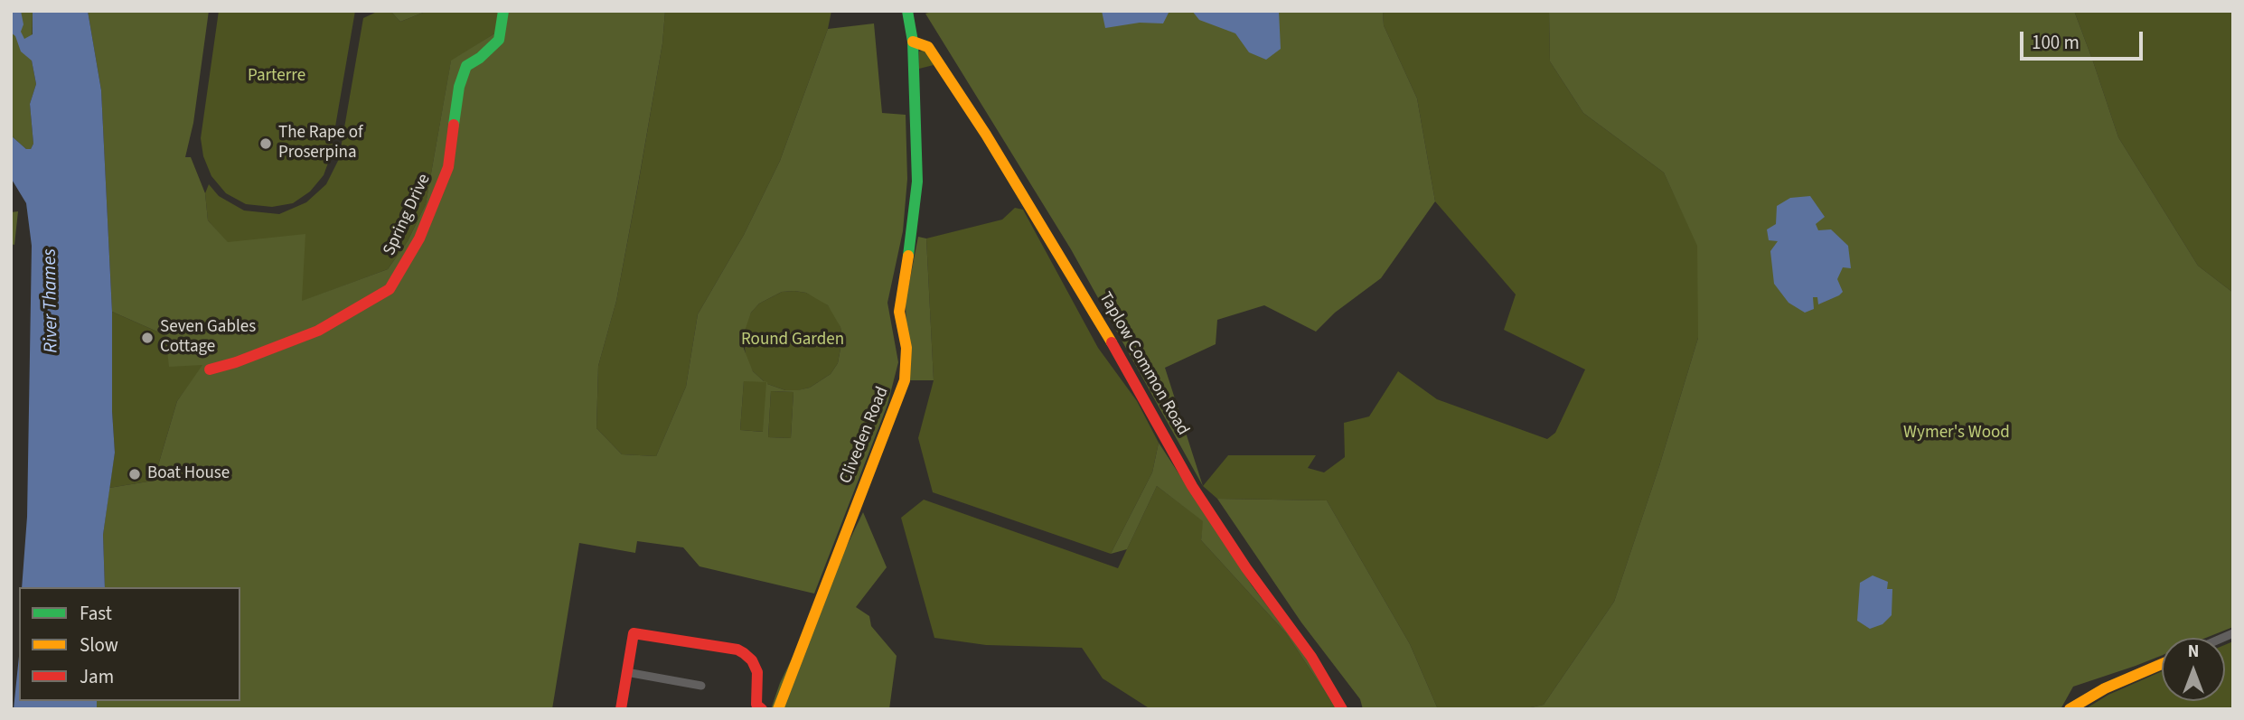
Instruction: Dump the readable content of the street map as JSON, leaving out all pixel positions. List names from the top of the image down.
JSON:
{
  "streets": {
    "street": ["Spring Drive", "Taplow Common Road", "Cliveden Road"]
  },
  "crossings": [
    ["Taplow Common Road", "Cliveden Road"]
  ],
  "water": ["River Thames"],
  "parks": ["Parterre", "Round Garden", "Wymer's Wood"],
  "places": ["The Rape of Proserpina", "Seven Gables Cottage", "Boat House"],
  "legend": ["Fast", "Slow", "Jam"],
  "scale_bar": "100 m",
  "north": "top"
}
